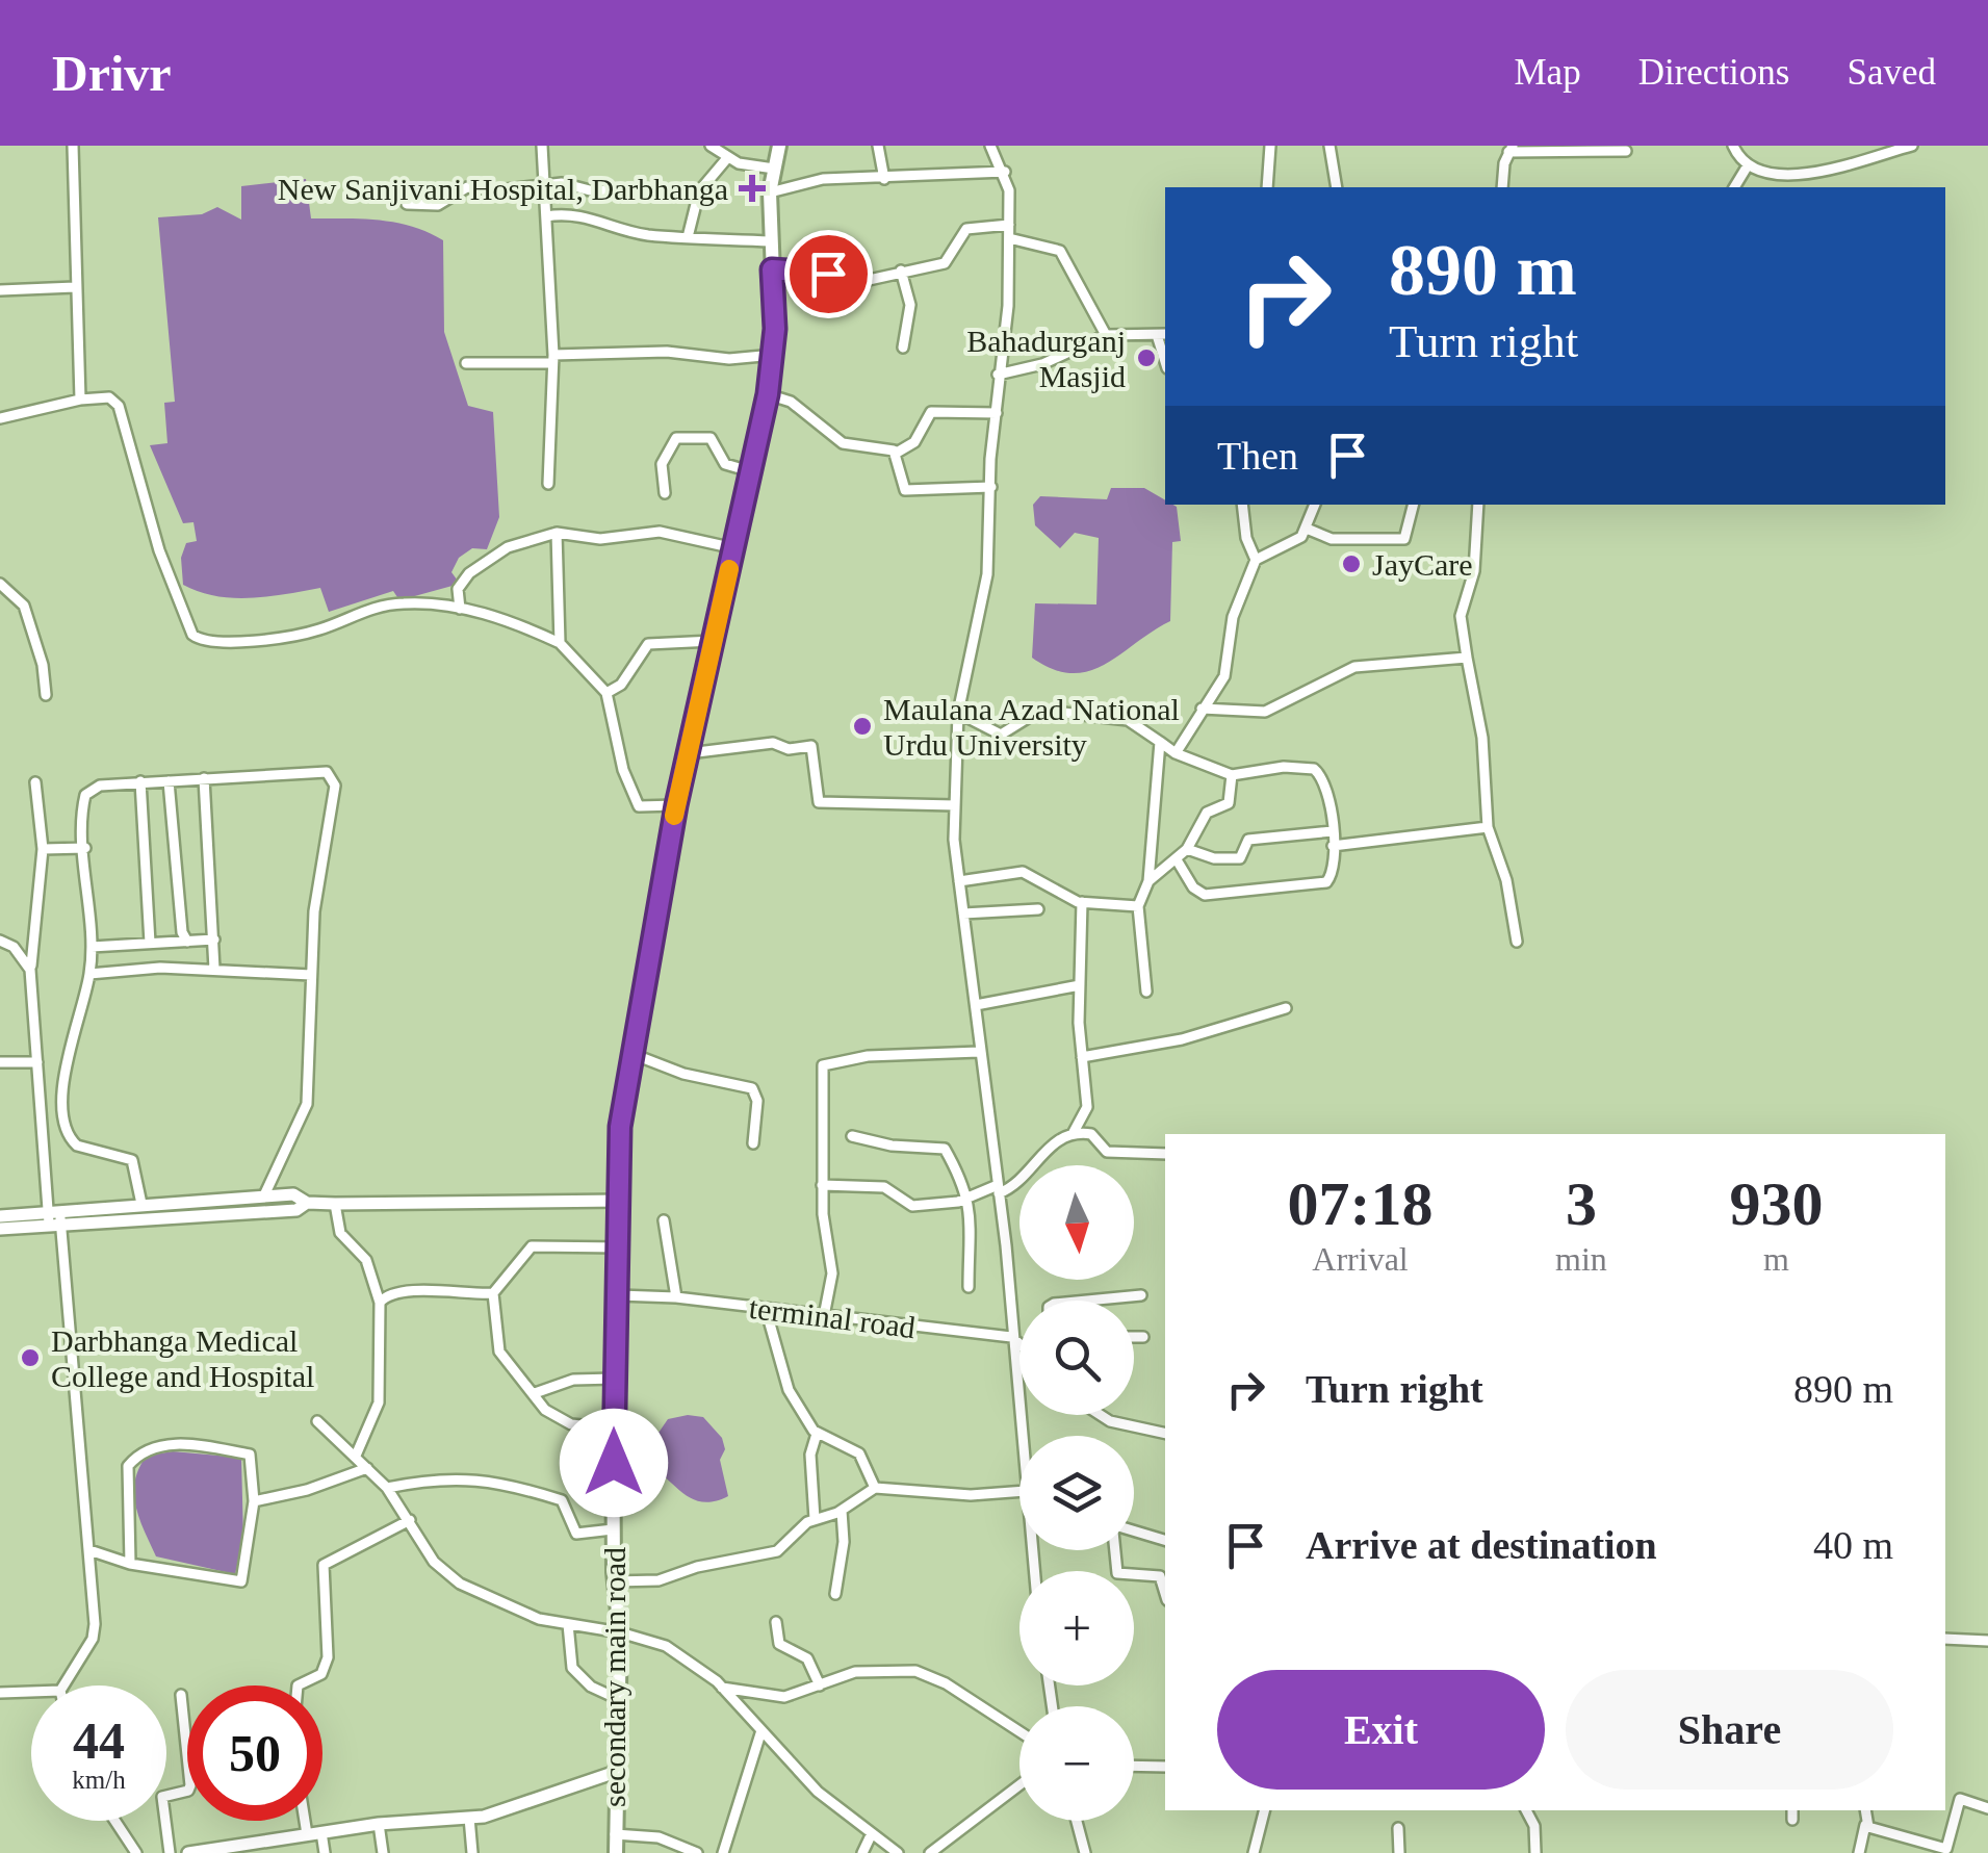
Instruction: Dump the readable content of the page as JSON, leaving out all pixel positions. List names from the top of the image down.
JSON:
{
  "streets": {
    "main road": ["secondary main road"],
    "street": ["terminal road"]
  },
  "crossings": [
    ["terminal road", "secondary main road"]
  ],
  "places": {
    "health": ["New Sanjivani Hospital, Darbhanga"],
    "other": [
      "Bahadurganj Masjid",
      "JayCare",
      "Maulana Azad National Urdu University",
      "Darbhanga Medical College and Hospital"
    ]
  },
  "north": "bottom",
  "page": {
    "header": "Drivr",
    "nav": ["Map", "Directions", "Saved"],
    "turn": ["890 m", "Turn right"],
    "then": "Then",
    "eta": [
      "07:18",
      "Arrival",
      "3",
      "min",
      "930",
      "m"
    ],
    "map_buttons": ["+", "−"],
    "list": [
      {
        "name": "Turn right",
        "value": "890 m"
      },
      {
        "name": "Arrive at destination",
        "value": "40 m"
      }
    ],
    "buttons": ["Exit", "Share"],
    "speed": "44 km/h",
    "limit": "50"
  }
}
